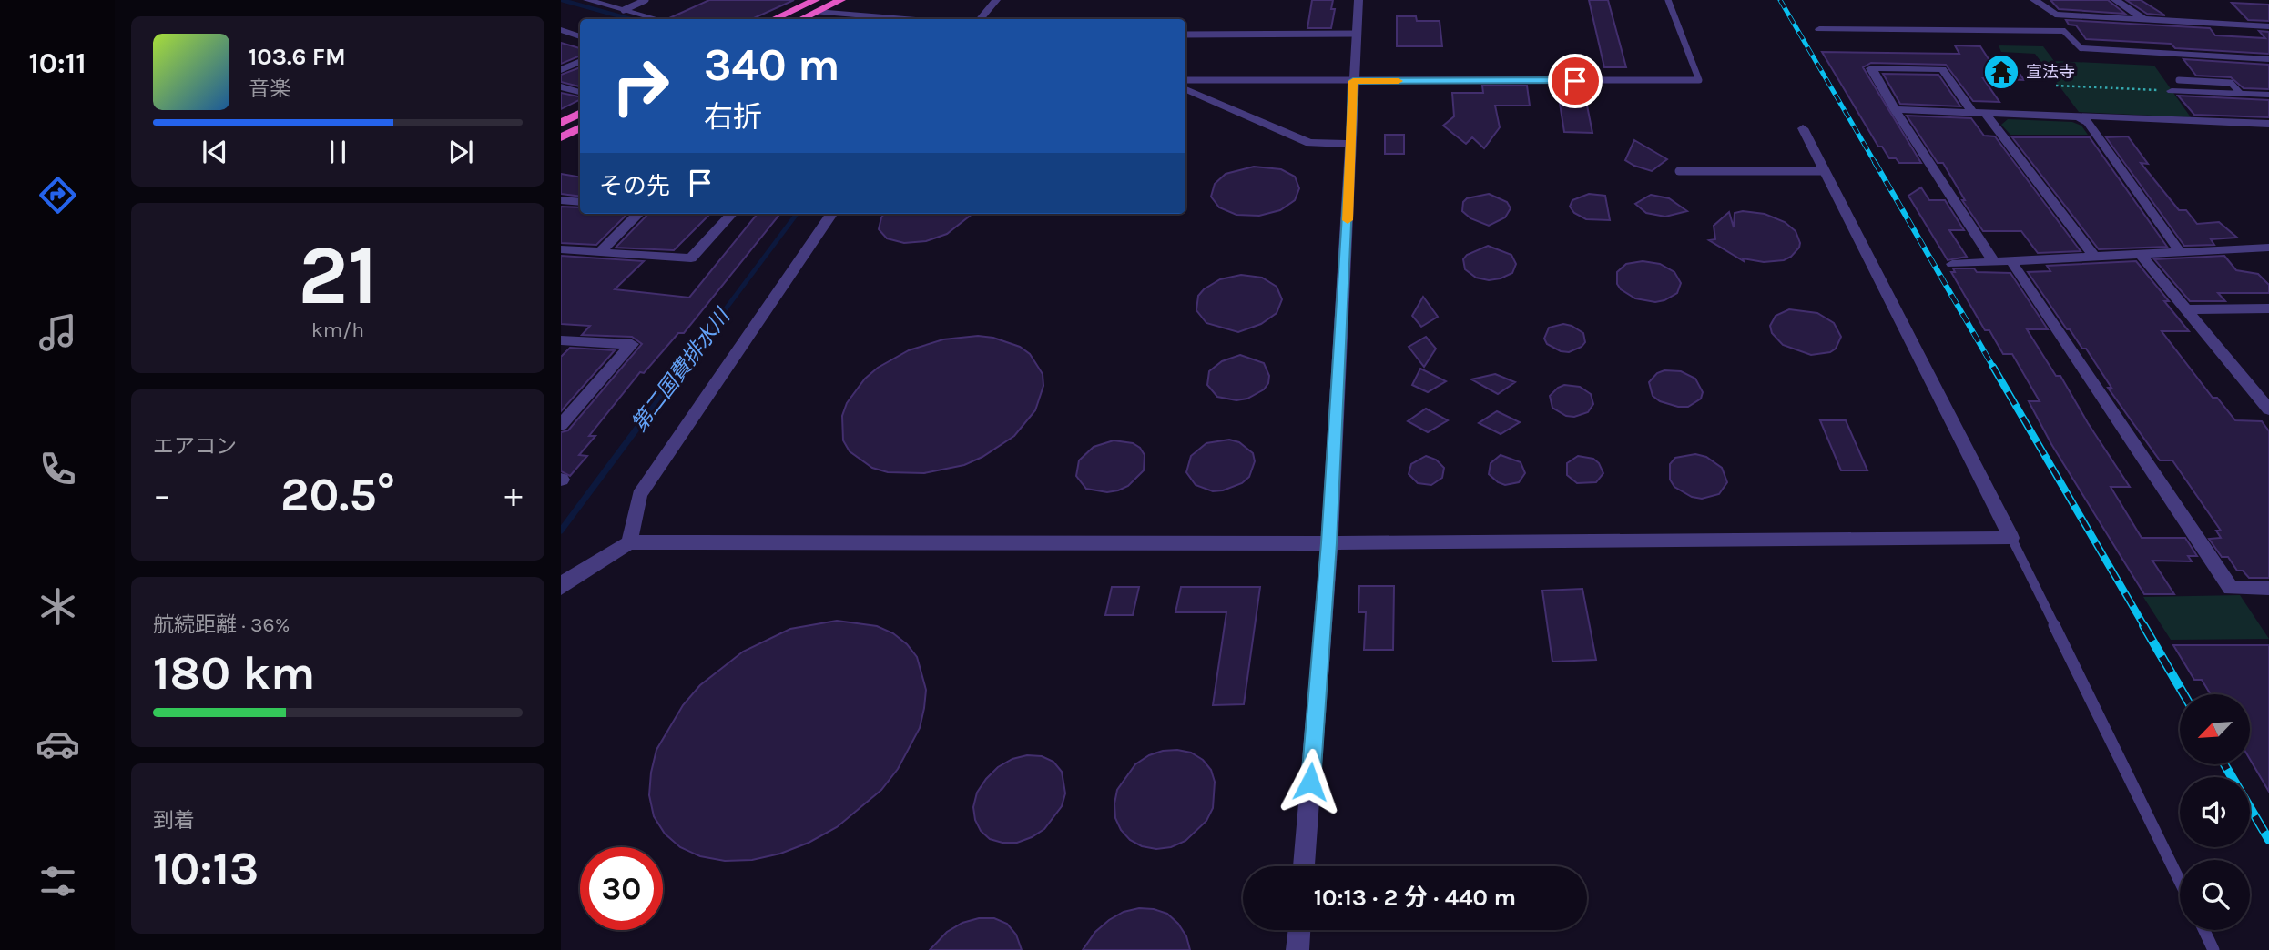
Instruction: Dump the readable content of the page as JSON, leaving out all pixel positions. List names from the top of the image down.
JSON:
{
  "water": ["第二国費排水川"],
  "places": {
    "temple": ["宣法寺"]
  },
  "north": "bottom left",
  "page": {
    "tabs": "10:11",
    "turn": ["340 m", "右折"],
    "song": ["103.6 FM", "音楽"],
    "then": "その先",
    "tile": [
      ["21", "km/h"],
      "エアコン",
      ["航続距離 · 36%", "180 km"],
      ["到着", "10:13"]
    ],
    "heat": ["−", "20.5°", "+"],
    "limit": "30",
    "trip": "10:13 · 2 分 · 440 m"
  }
}
